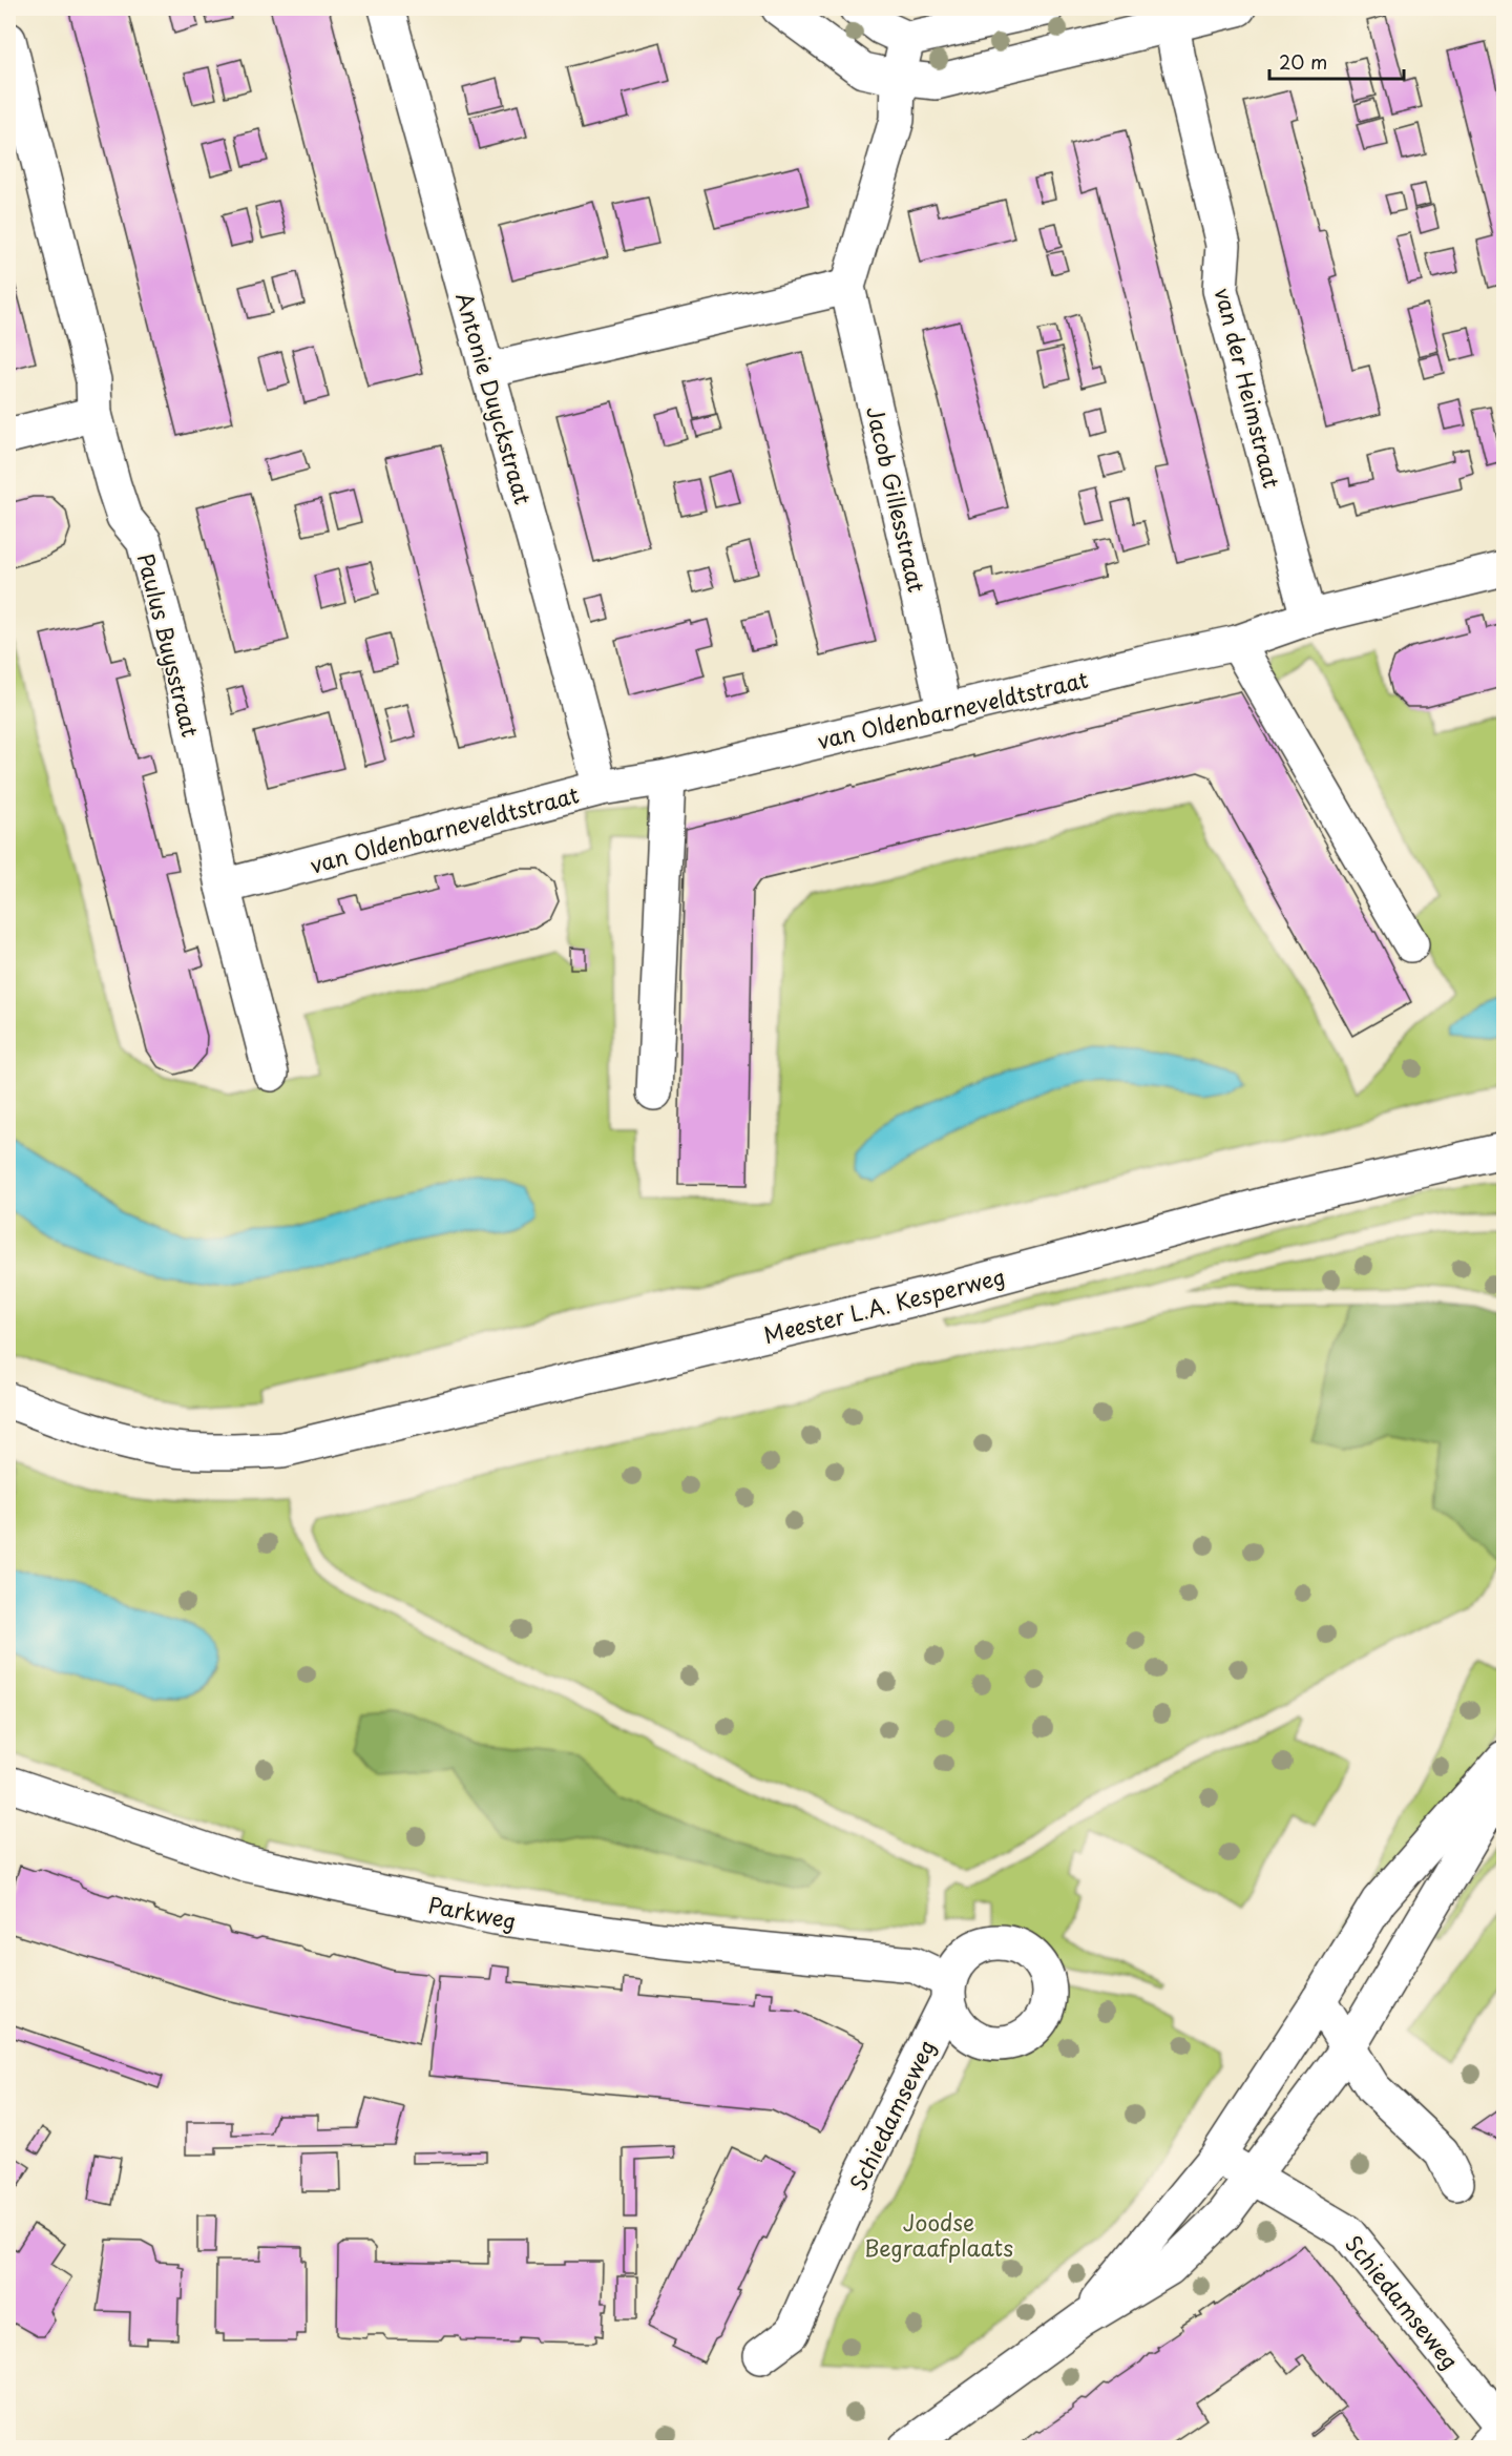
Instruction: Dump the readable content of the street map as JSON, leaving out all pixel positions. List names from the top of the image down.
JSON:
{
  "streets": {
    "street": [
      "van der Heimstraat",
      "Antonie Duyckstraat",
      "Jacob Gillesstraat",
      "Paulus Buysstraat",
      "van Oldenbarneveldtstraat",
      "Meester L.A. Kesperweg",
      "Parkweg",
      "Schiedamseweg"
    ]
  },
  "crossings": [
    ["van der Heimstraat", "van Oldenbarneveldtstraat"],
    ["Antonie Duyckstraat", "van Oldenbarneveldtstraat"],
    ["Jacob Gillesstraat", "van Oldenbarneveldtstraat"],
    ["Paulus Buysstraat", "van Oldenbarneveldtstraat"],
    ["Parkweg", "Schiedamseweg"]
  ],
  "parks": ["Joodse Begraafplaats"],
  "scale_bar": "20 m"
}
